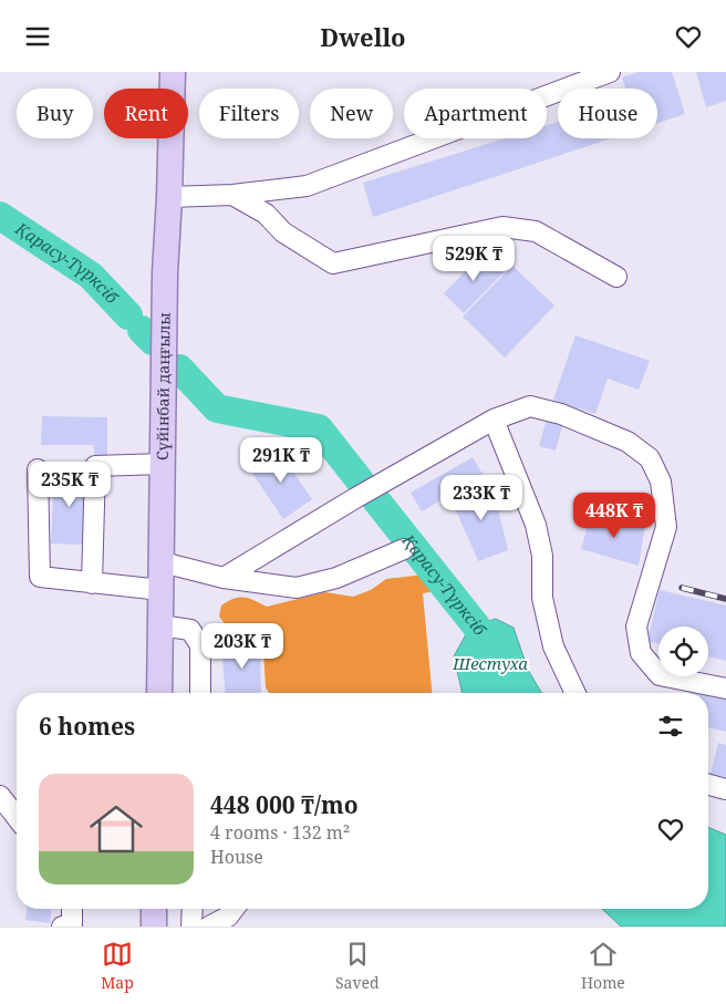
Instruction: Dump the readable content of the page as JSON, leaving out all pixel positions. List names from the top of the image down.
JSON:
{
  "streets": {
    "main road": ["Сүйінбай даңғылы"]
  },
  "water": ["Қарасу-Түрксіб", "Шестуха"],
  "page": {
    "header": "Dwello",
    "chip": [
      "Buy",
      "Rent",
      "Filters",
      "New",
      "Apartment",
      "House"
    ],
    "price": [
      "529K ₸",
      "291K ₸",
      "235K ₸",
      "233K ₸",
      "448K ₸",
      "203K ₸"
    ],
    "heading": "6 homes",
    "list": [
      {
        "name": "448 000 ₸/mo",
        "note": "4 rooms · 132 m² · House"
      }
    ],
    "tabs": ["Map", "Saved", "Home"]
  }
}
